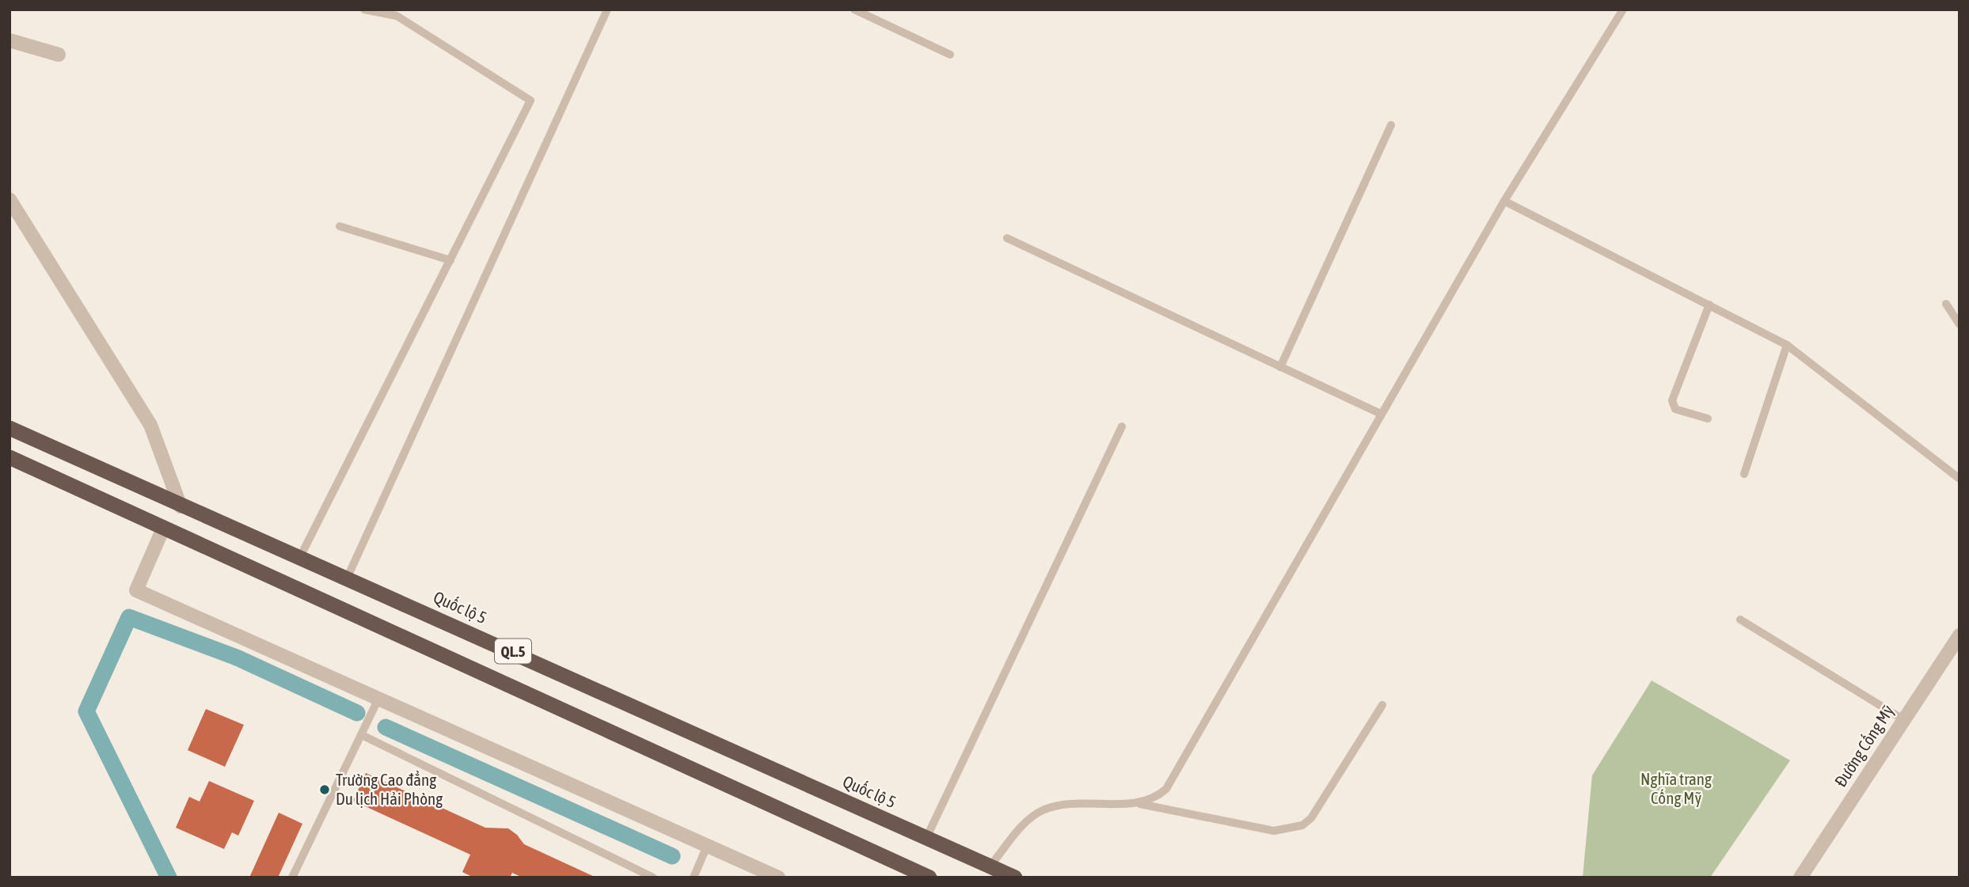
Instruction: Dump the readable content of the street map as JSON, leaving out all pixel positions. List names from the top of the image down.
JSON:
{
  "streets": {
    "highway": ["Quốc lộ 5", "QL.5"],
    "street": ["Đường Cống Mỹ"]
  },
  "parks": ["Nghĩa trang Cống Mỹ"],
  "places": ["Trường Cao đẳng Du lịch Hải Phòng"]
}
